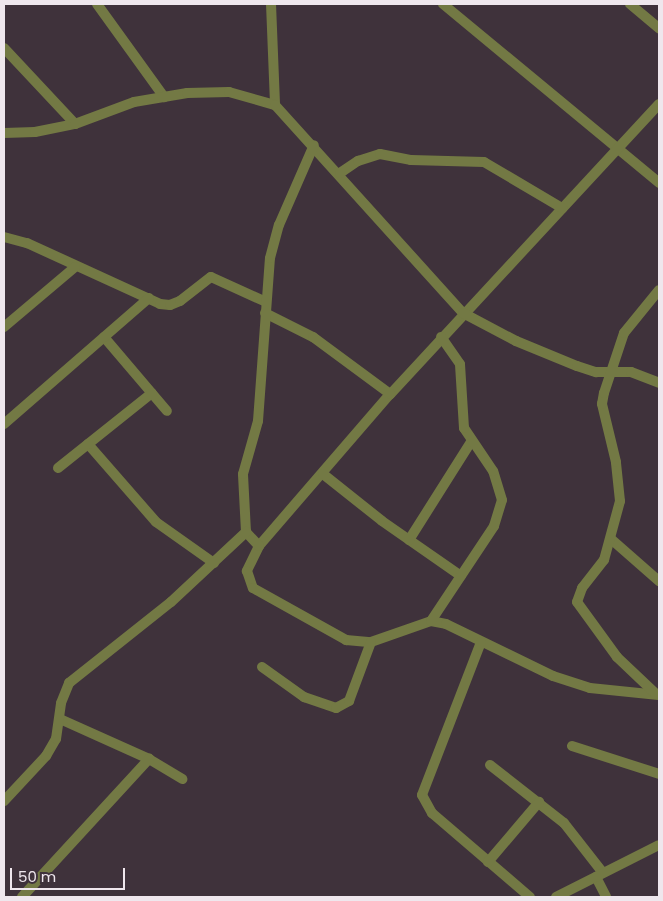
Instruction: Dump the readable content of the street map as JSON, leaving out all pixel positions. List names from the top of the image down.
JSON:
{
  "scale_bar": "50 m"
}
